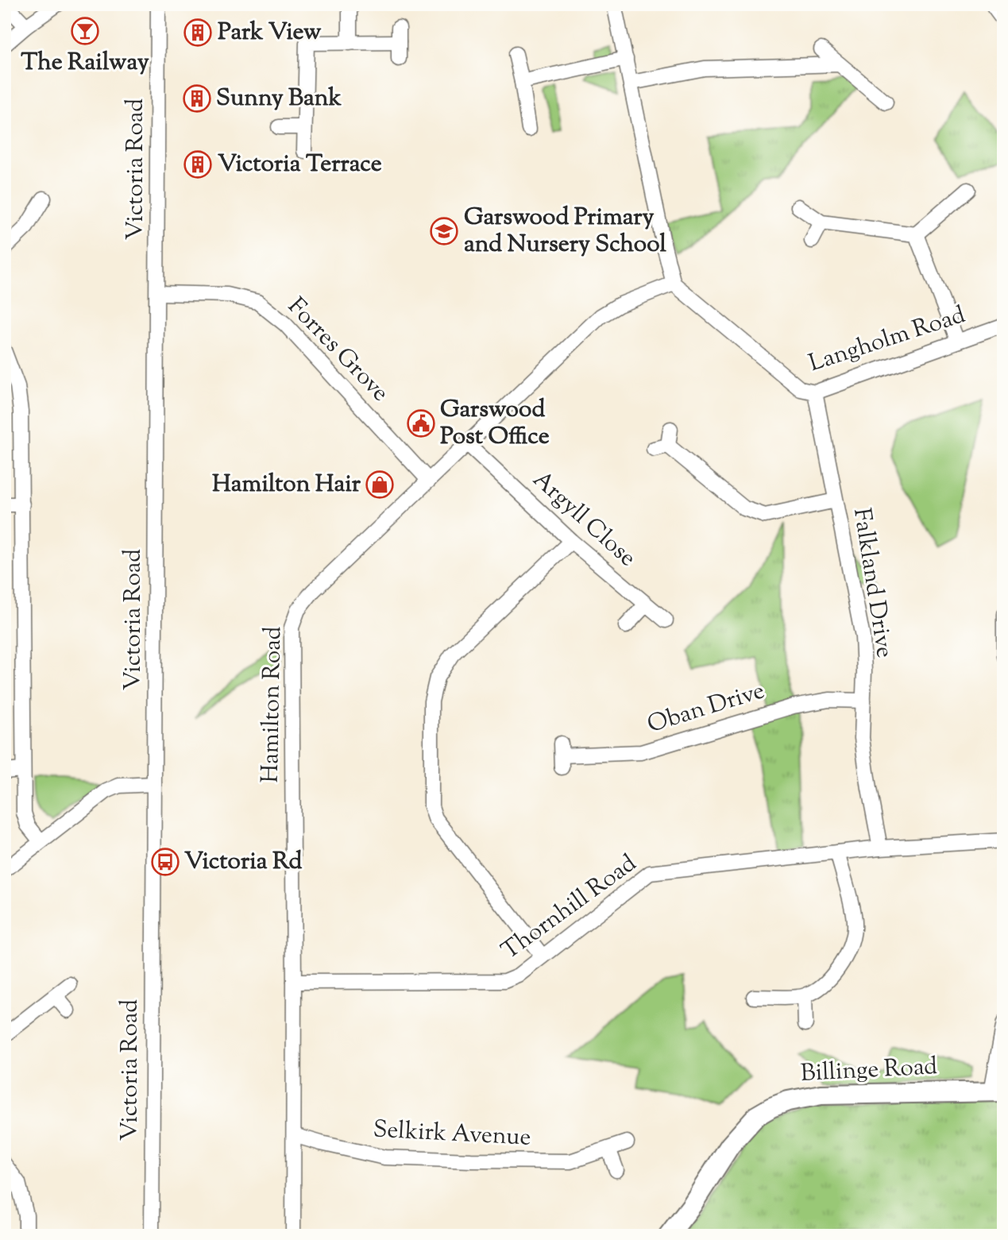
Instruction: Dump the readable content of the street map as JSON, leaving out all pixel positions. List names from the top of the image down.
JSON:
{
  "streets": {
    "main road": ["Billinge Road"],
    "street": [
      "Victoria Road",
      "Langholm Road",
      "Forres Grove",
      "Argyll Close",
      "Falkland Drive",
      "Hamilton Road",
      "Oban Drive",
      "Thornhill Road",
      "Selkirk Avenue"
    ]
  },
  "crossings": [
    ["Victoria Road", "Forres Grove"],
    ["Langholm Road", "Falkland Drive"],
    ["Langholm Road", "Hamilton Road"],
    ["Forres Grove", "Hamilton Road"],
    ["Argyll Close", "Hamilton Road"],
    ["Falkland Drive", "Oban Drive"],
    ["Falkland Drive", "Thornhill Road"],
    ["Hamilton Road", "Thornhill Road"],
    ["Hamilton Road", "Selkirk Avenue"]
  ],
  "places": {
    "bar": ["The Railway"],
    "building": ["Park View", "Sunny Bank", "Victoria Terrace"],
    "school or university": ["Garswood Primary and Nursery School"],
    "public building": ["Garswood Post Office"],
    "shop": ["Hamilton Hair"],
    "bus stop": ["Victoria Rd"]
  }
}
